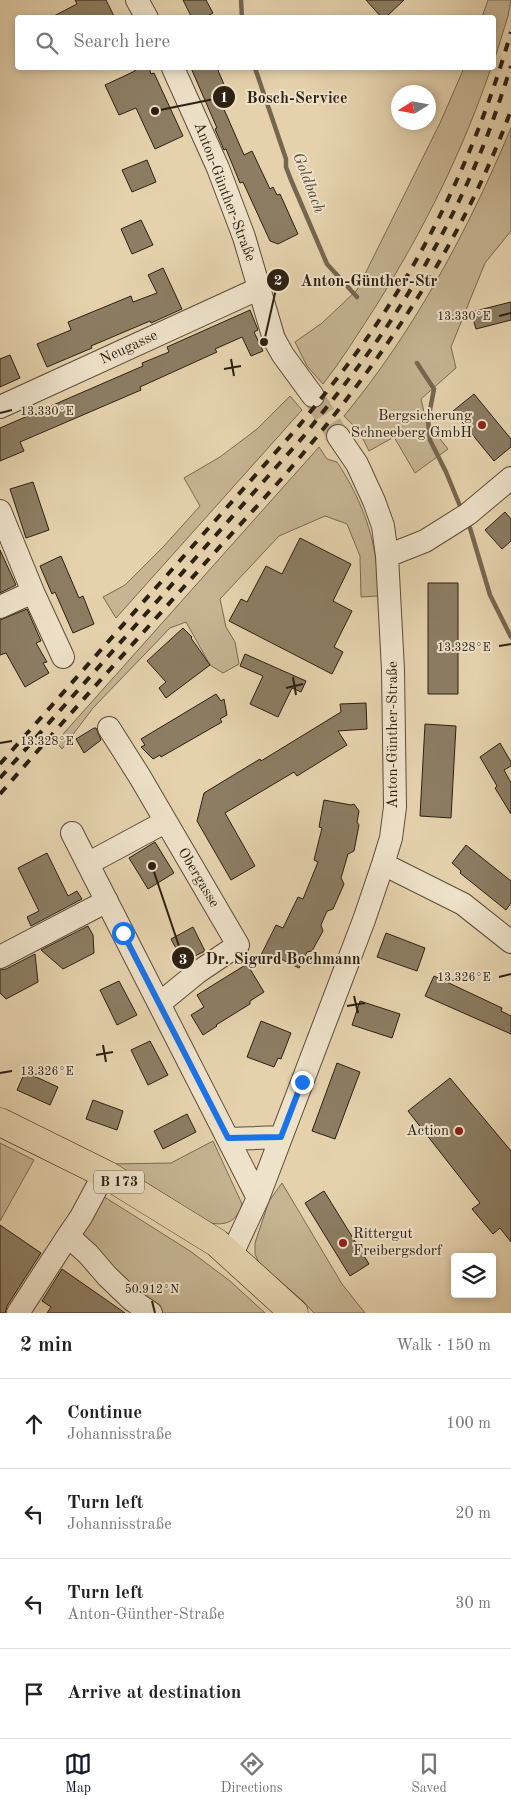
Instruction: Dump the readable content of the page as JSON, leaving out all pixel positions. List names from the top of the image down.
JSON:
{
  "streets": {
    "main road": ["B 173"],
    "street": ["Anton-Günther-Straße", "Neugasse", "Obergasse"]
  },
  "crossings": [
    ["Anton-Günther-Straße", "Neugasse"],
    ["Anton-Günther-Straße", "B 173"]
  ],
  "water": ["Goldbach"],
  "places": [
    "Bosch-Service",
    "Anton-Günther-Str",
    "Bergsicherung Schneeberg GmbH",
    "Dr. Sigurd Bochmann",
    "Action",
    "Rittergut Freibergsdorf"
  ],
  "north": "left",
  "page": {
    "search": "Search here",
    "heading": ["2 min", "Walk · 150 m"],
    "list": [
      ["Continue", "Johannisstraße", "100 m"],
      ["Turn left", "Johannisstraße", "20 m"],
      ["Turn left", "Anton-Günther-Straße", "30 m"],
      "Arrive at destination"
    ],
    "nav": ["Map", "Directions", "Saved"]
  },
  "coordinates": [
    "13.330°E",
    "13.328°E",
    "13.326°E",
    "50.912°N"
  ]
}
